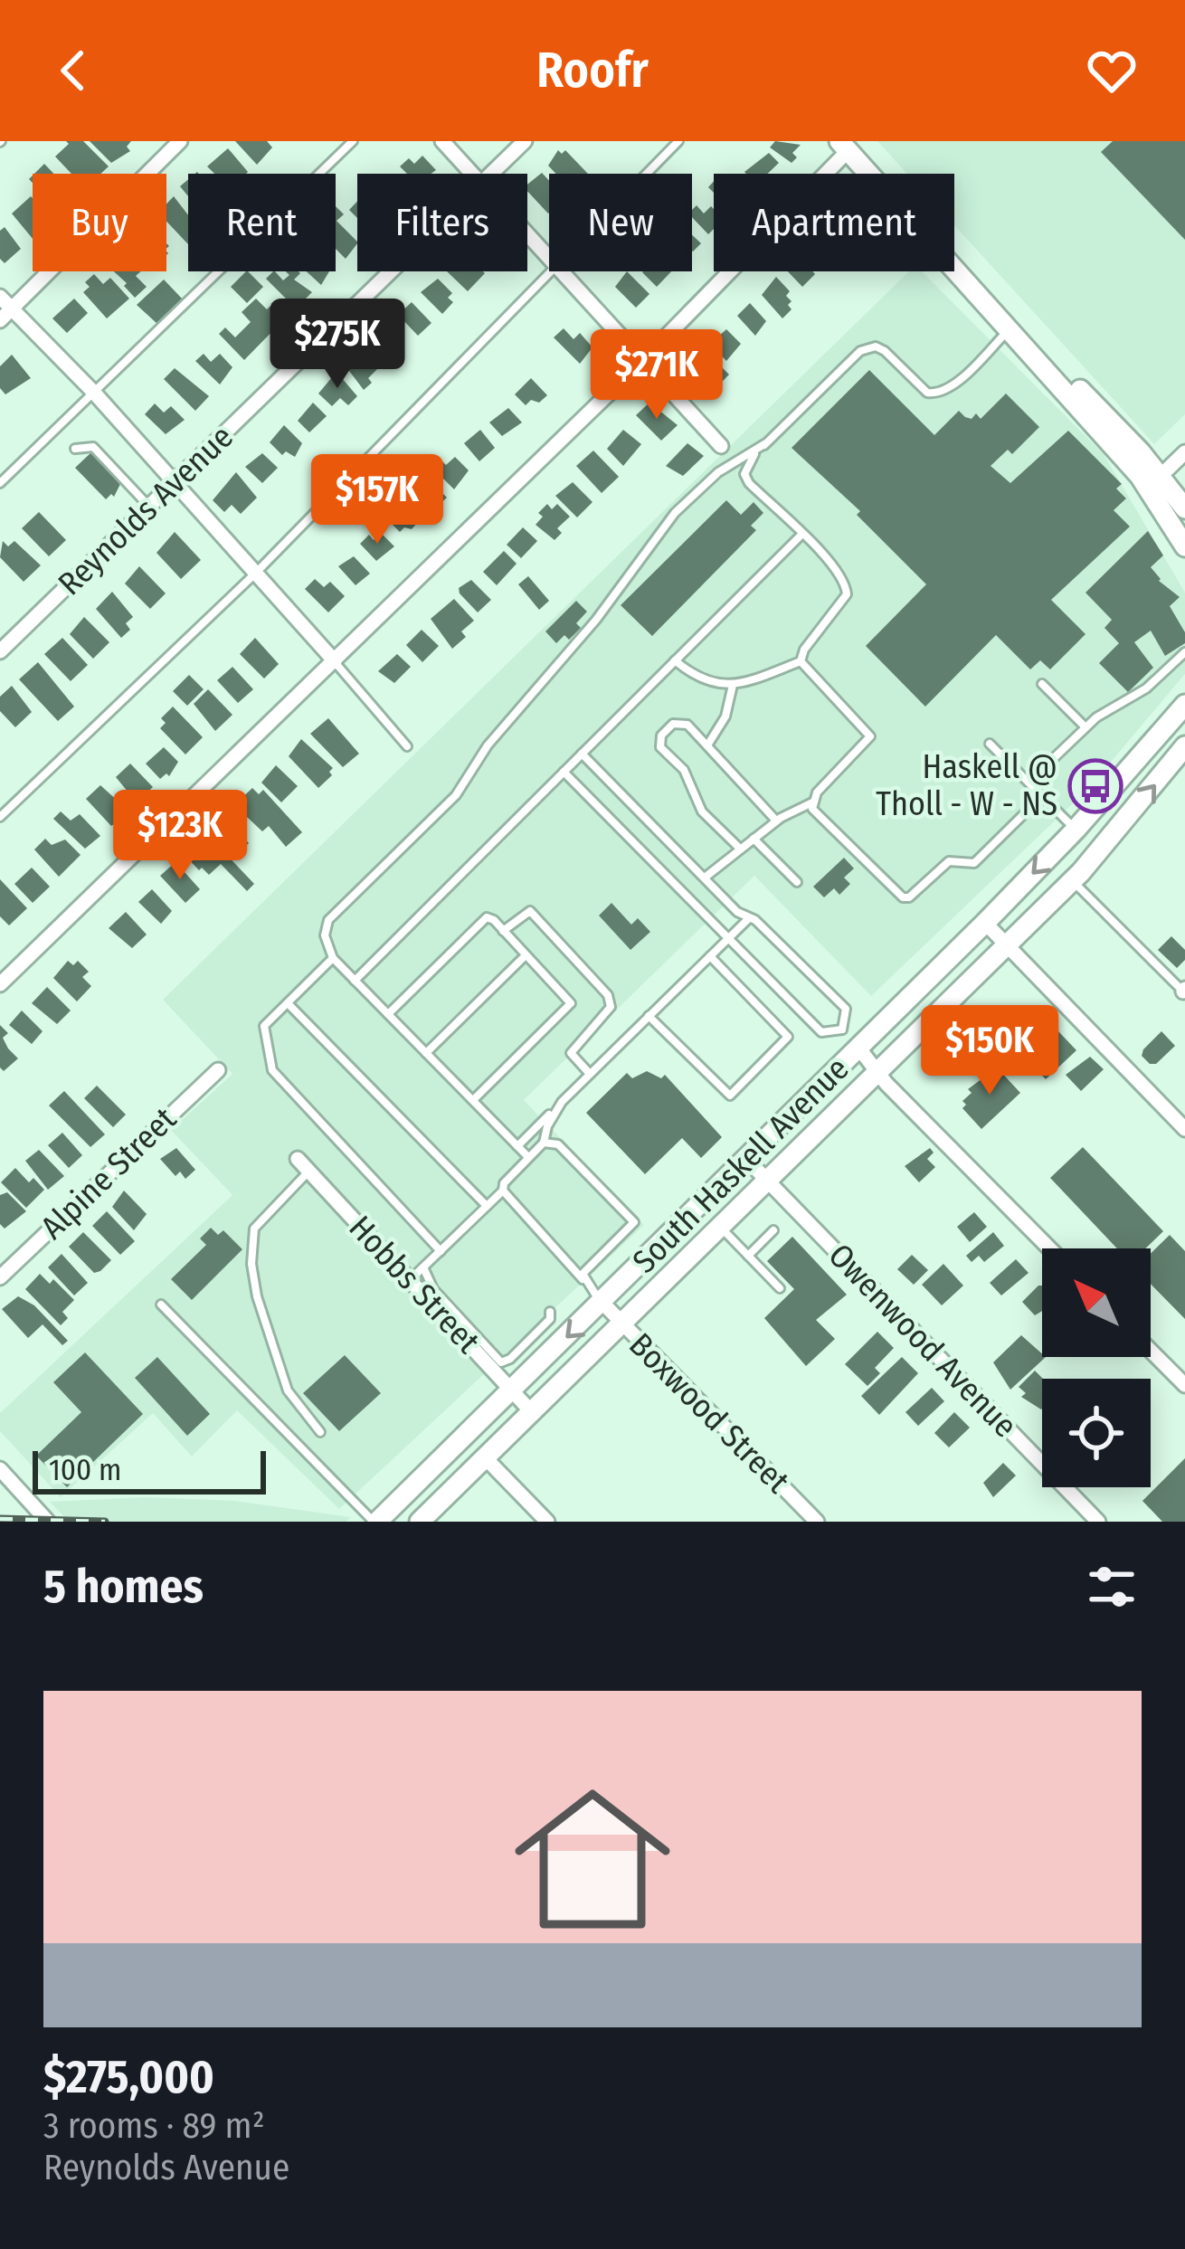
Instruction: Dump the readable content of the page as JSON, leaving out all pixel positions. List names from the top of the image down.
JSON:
{
  "streets": {
    "main road": ["South Haskell Avenue"],
    "street": [
      "Reynolds Avenue",
      "Alpine Street",
      "Hobbs Street",
      "Owenwood Avenue",
      "Boxwood Street"
    ]
  },
  "crossings": [
    ["South Haskell Avenue", "Hobbs Street"],
    ["South Haskell Avenue", "Owenwood Avenue"],
    ["South Haskell Avenue", "Boxwood Street"]
  ],
  "places": {
    "bus stop": ["Haskell @ Tholl - W - NS"]
  },
  "scale_bar": "100 m",
  "north": "top left",
  "page": {
    "header": "Roofr",
    "chip": [
      "Buy",
      "Rent",
      "Filters",
      "New",
      "Apartment"
    ],
    "price": [
      "$275K",
      "$271K",
      "$157K",
      "$123K",
      "$150K"
    ],
    "scale": "100 m",
    "heading": "5 homes",
    "list": [
      {
        "name": "$275,000",
        "note": "3 rooms · 89 m² · Reynolds Avenue"
      }
    ]
  }
}
